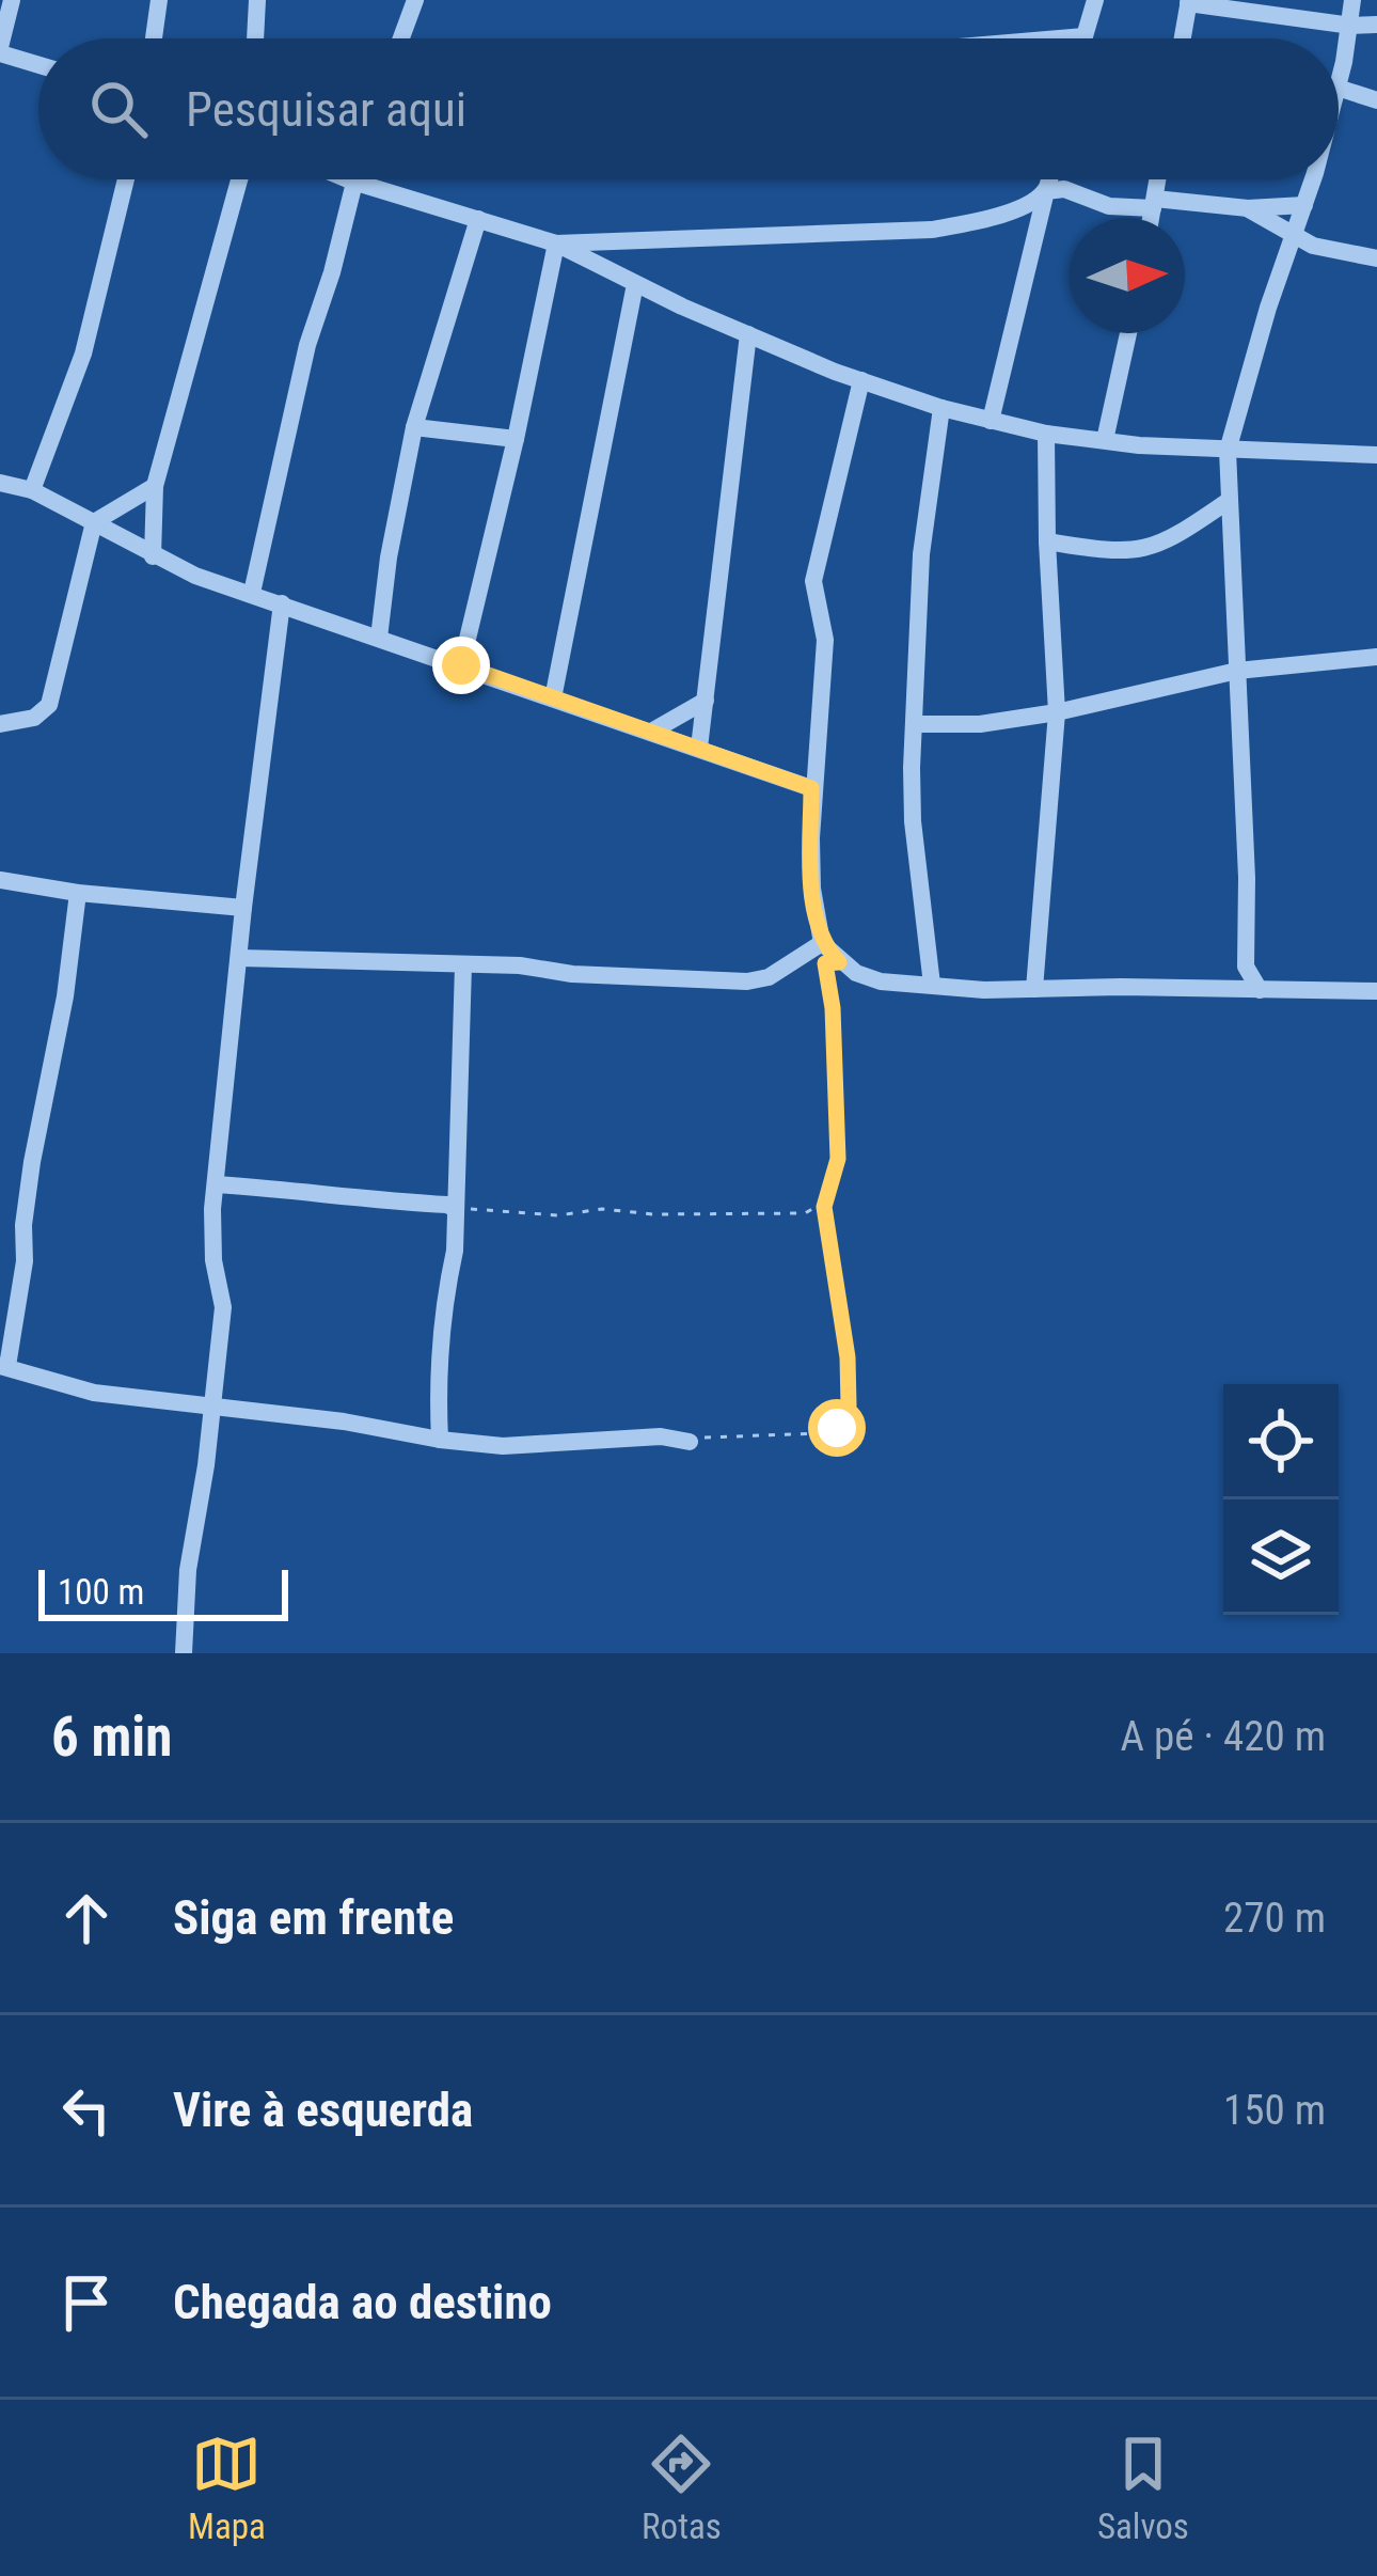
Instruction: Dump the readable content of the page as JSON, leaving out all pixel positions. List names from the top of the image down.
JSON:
{
  "scale_bar": "100 m",
  "north": "right",
  "page": {
    "search": "Pesquisar aqui",
    "scale": "100 m",
    "heading": ["6 min", "A pé · 420 m"],
    "list": [
      ["Siga em frente", "270 m"],
      ["Vire à esquerda", "150 m"],
      "Chegada ao destino"
    ],
    "nav": ["Mapa", "Rotas", "Salvos"]
  }
}
